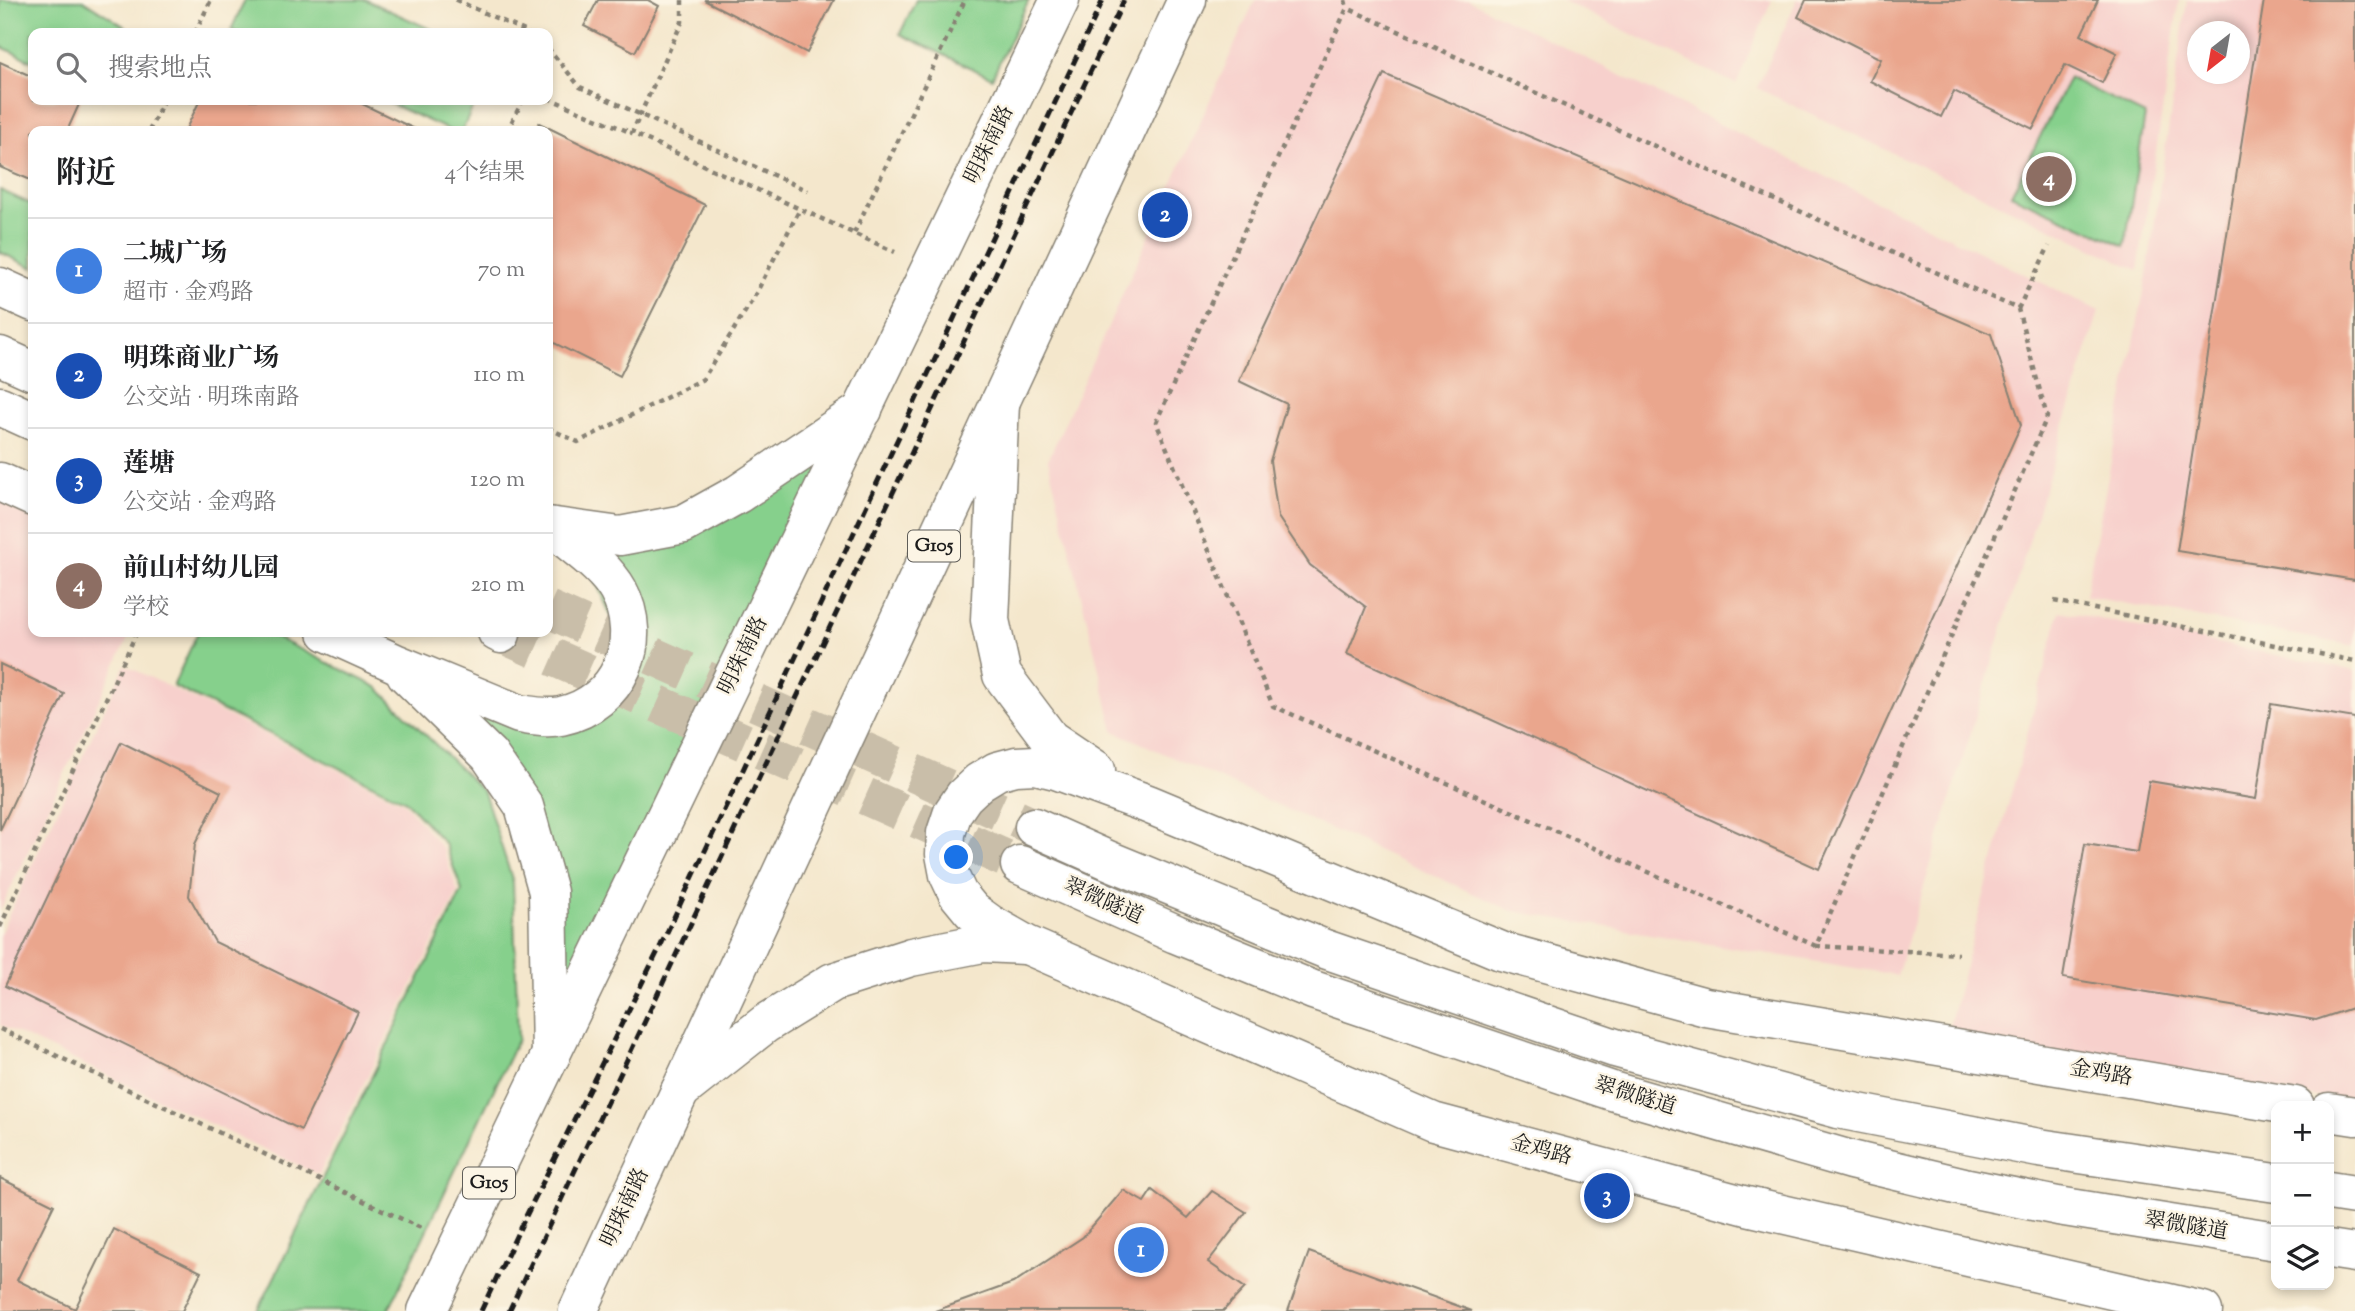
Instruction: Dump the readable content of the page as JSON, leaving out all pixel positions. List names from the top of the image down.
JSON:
{
  "streets": {
    "main road": [
      "明珠南路",
      "G105",
      "翠微隧道",
      "金鸡路"
    ]
  },
  "north": "bottom left",
  "page": {
    "search": "搜索地点",
    "heading": ["附近", "4个结果"],
    "pins": [
      "4",
      "2",
      "3",
      "1"
    ],
    "list": [
      {
        "mark": "1",
        "name": "二城广场",
        "note": "超市 · 金鸡路",
        "value": "70 m"
      },
      {
        "mark": "2",
        "name": "明珠商业广场",
        "note": "公交站 · 明珠南路",
        "value": "110 m"
      },
      {
        "mark": "3",
        "name": "莲塘",
        "note": "公交站 · 金鸡路",
        "value": "120 m"
      },
      {
        "mark": "4",
        "name": "前山村幼儿园",
        "note": "学校",
        "value": "210 m"
      }
    ],
    "map_buttons": ["+", "−"]
  }
}
